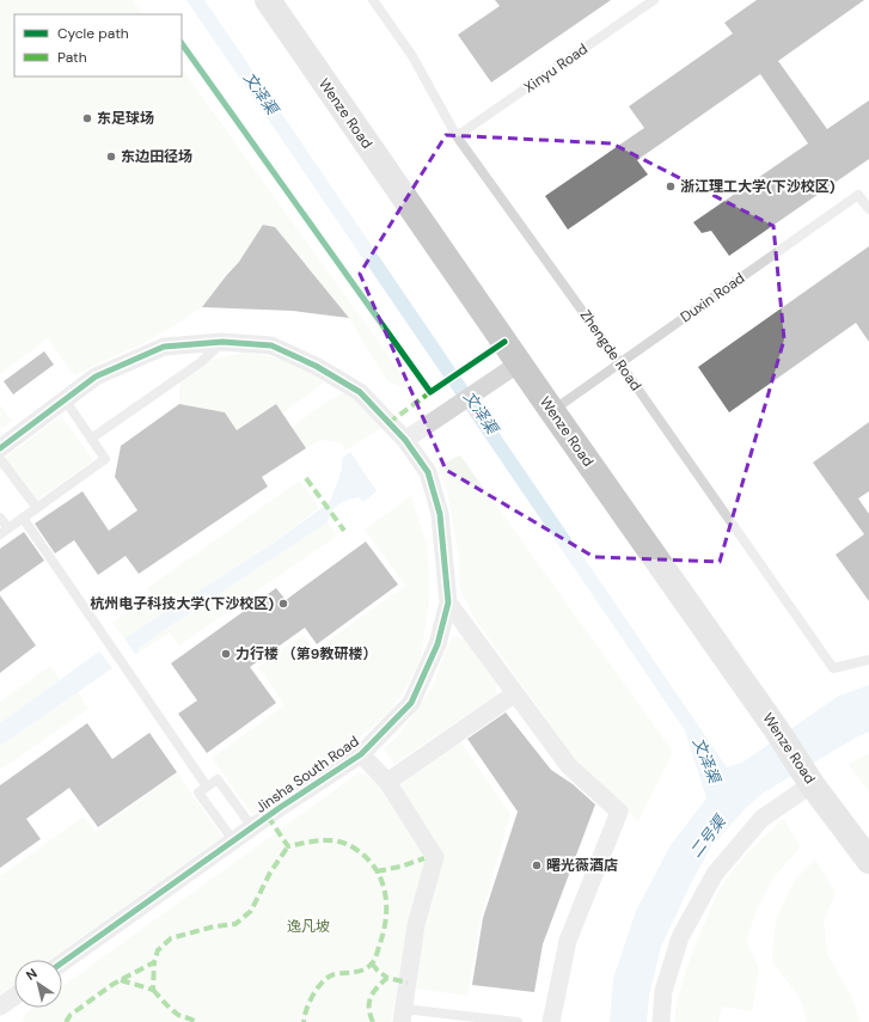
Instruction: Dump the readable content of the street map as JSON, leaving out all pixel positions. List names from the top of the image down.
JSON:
{
  "streets": {
    "main road": ["Wenze Road"],
    "street": ["Jinsha South Road"],
    "lane": ["Xinyu Road", "Duxin Road", "Zhengde Road"]
  },
  "crossings": [
    ["Xinyu Road", "Zhengde Road"],
    ["Wenze Road", "Duxin Road"],
    ["Duxin Road", "Zhengde Road"]
  ],
  "water": ["文泽渠", "二号渠"],
  "parks": ["逸凡坡"],
  "places": [
    "东足球场",
    "东边田径场",
    "浙江理工大学(下沙校区)",
    "杭州电子科技大学(下沙校区)",
    "力行楼 （第9教研楼）",
    "曙光薇酒店"
  ],
  "legend": ["Cycle path", "Path"],
  "north": "top left"
}
